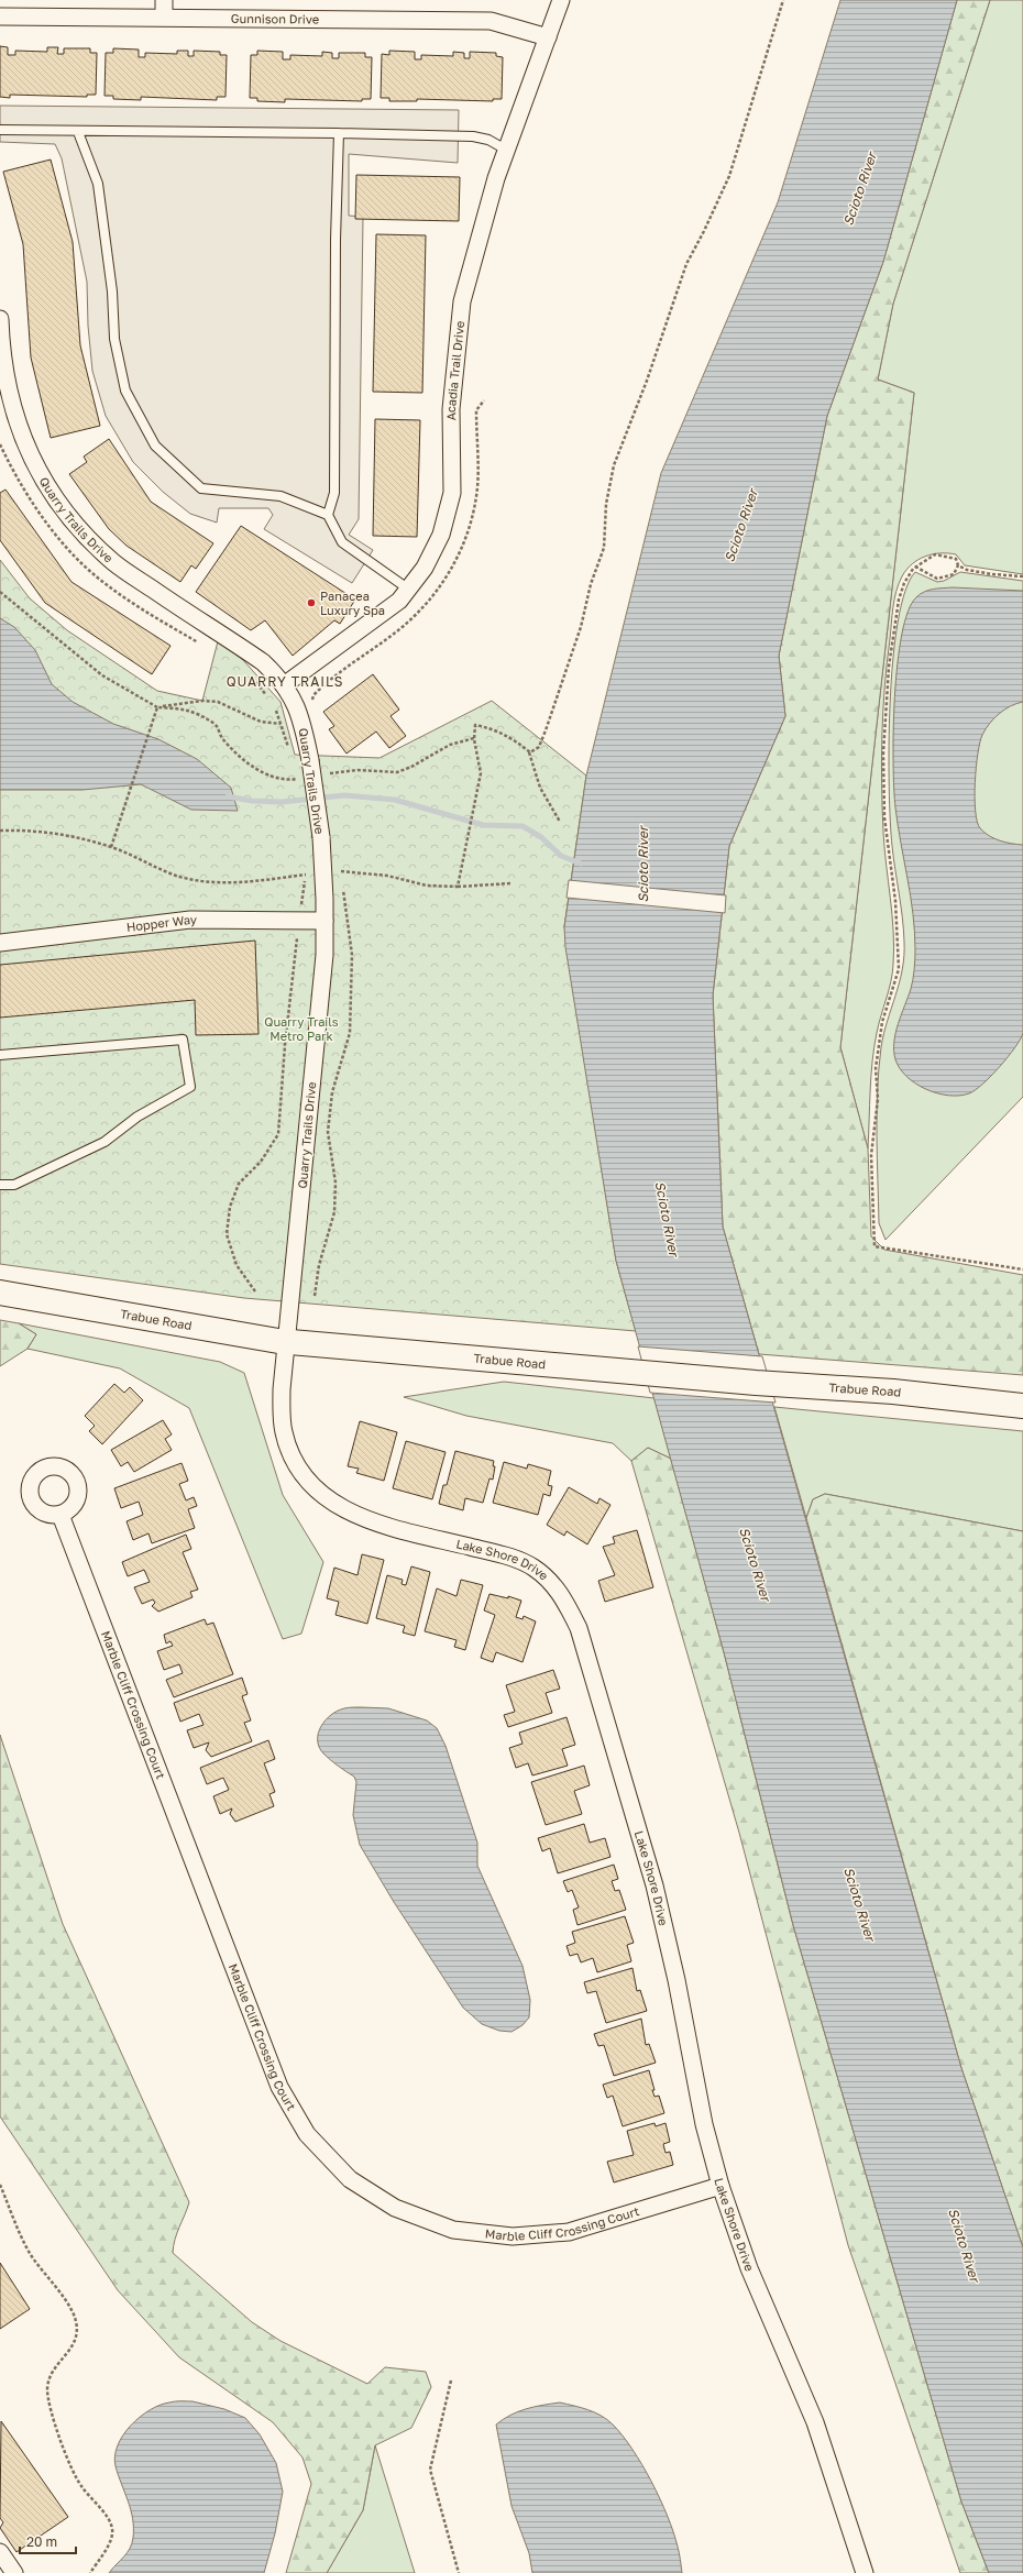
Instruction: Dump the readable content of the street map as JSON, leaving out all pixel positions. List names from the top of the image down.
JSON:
{
  "streets": {
    "main road": ["Trabue Road"],
    "street": [
      "Gunnison Drive",
      "Acadia Trail Drive",
      "Quarry Trails Drive",
      "Hopper Way",
      "Lake Shore Drive",
      "Marble Cliff Crossing Court"
    ]
  },
  "crossings": [
    ["Gunnison Drive", "Acadia Trail Drive"],
    ["Acadia Trail Drive", "Quarry Trails Drive"],
    ["Quarry Trails Drive", "Hopper Way"],
    ["Quarry Trails Drive", "Trabue Road"],
    ["Quarry Trails Drive", "Lake Shore Drive"],
    ["Trabue Road", "Lake Shore Drive"],
    ["Lake Shore Drive", "Marble Cliff Crossing Court"]
  ],
  "districts": ["QUARRY TRAILS"],
  "water": ["Scioto River"],
  "parks": ["Quarry Trails Metro Park"],
  "places": ["Panacea Luxury Spa"],
  "scale_bar": "20 m"
}
